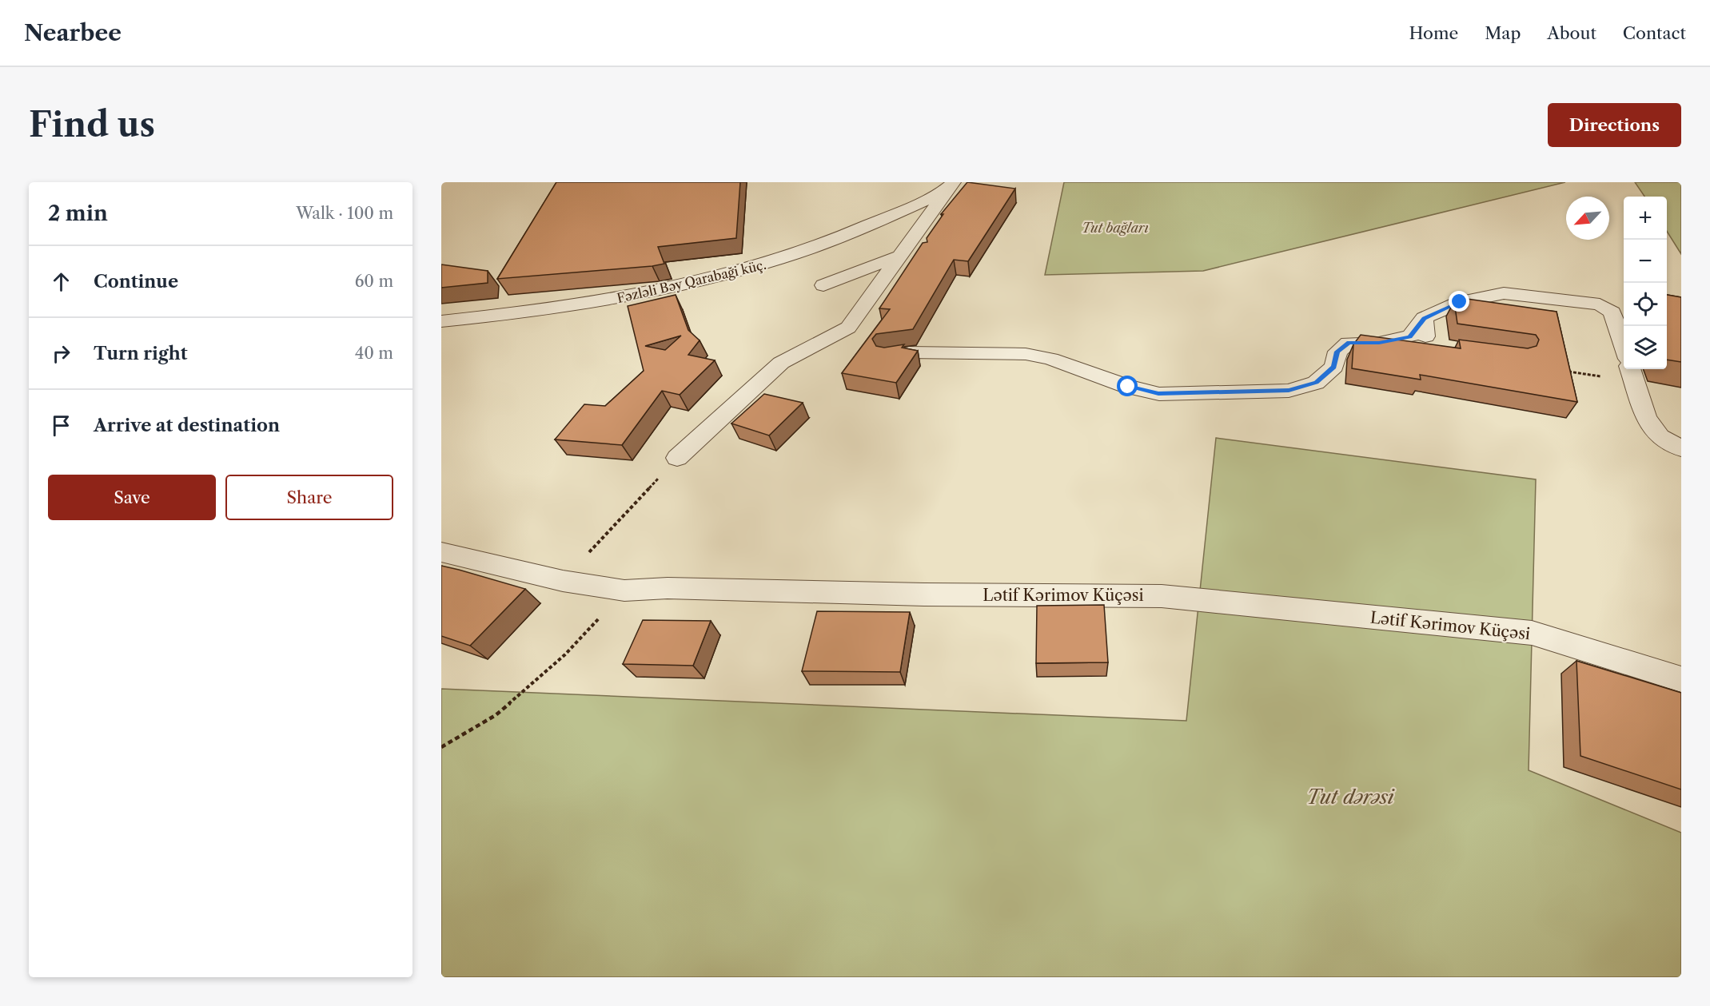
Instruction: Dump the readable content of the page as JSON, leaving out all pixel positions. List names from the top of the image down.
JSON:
{
  "streets": {
    "street": ["Fəzləli Bəy Qarabaği küç.", "Lətif Kərimov Küçəsi"]
  },
  "parks": ["Tut bağları", "Tut dərəsi"],
  "north": "bottom left",
  "page": {
    "header": "Nearbee",
    "nav": [
      "Home",
      "Map",
      "About",
      "Contact"
    ],
    "buttons": [
      "Directions",
      ["Save", "Share"]
    ],
    "title": "Find us",
    "heading": ["2 min", "Walk · 100 m"],
    "map_buttons": ["+", "−"],
    "list": [
      ["Continue", "60 m"],
      ["Turn right", "40 m"],
      "Arrive at destination"
    ]
  }
}
